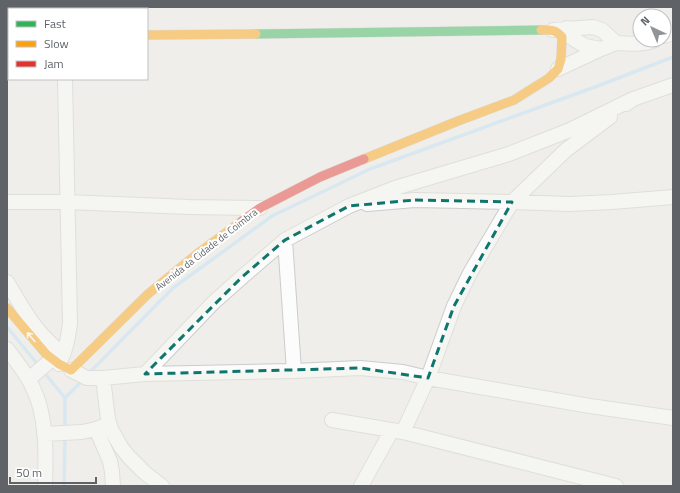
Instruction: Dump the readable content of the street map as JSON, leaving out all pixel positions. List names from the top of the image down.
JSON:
{
  "streets": {
    "street": ["Avenida da Cidade de Coimbra"]
  },
  "legend": ["Fast", "Slow", "Jam"],
  "scale_bar": "50 m",
  "north": "top left"
}
